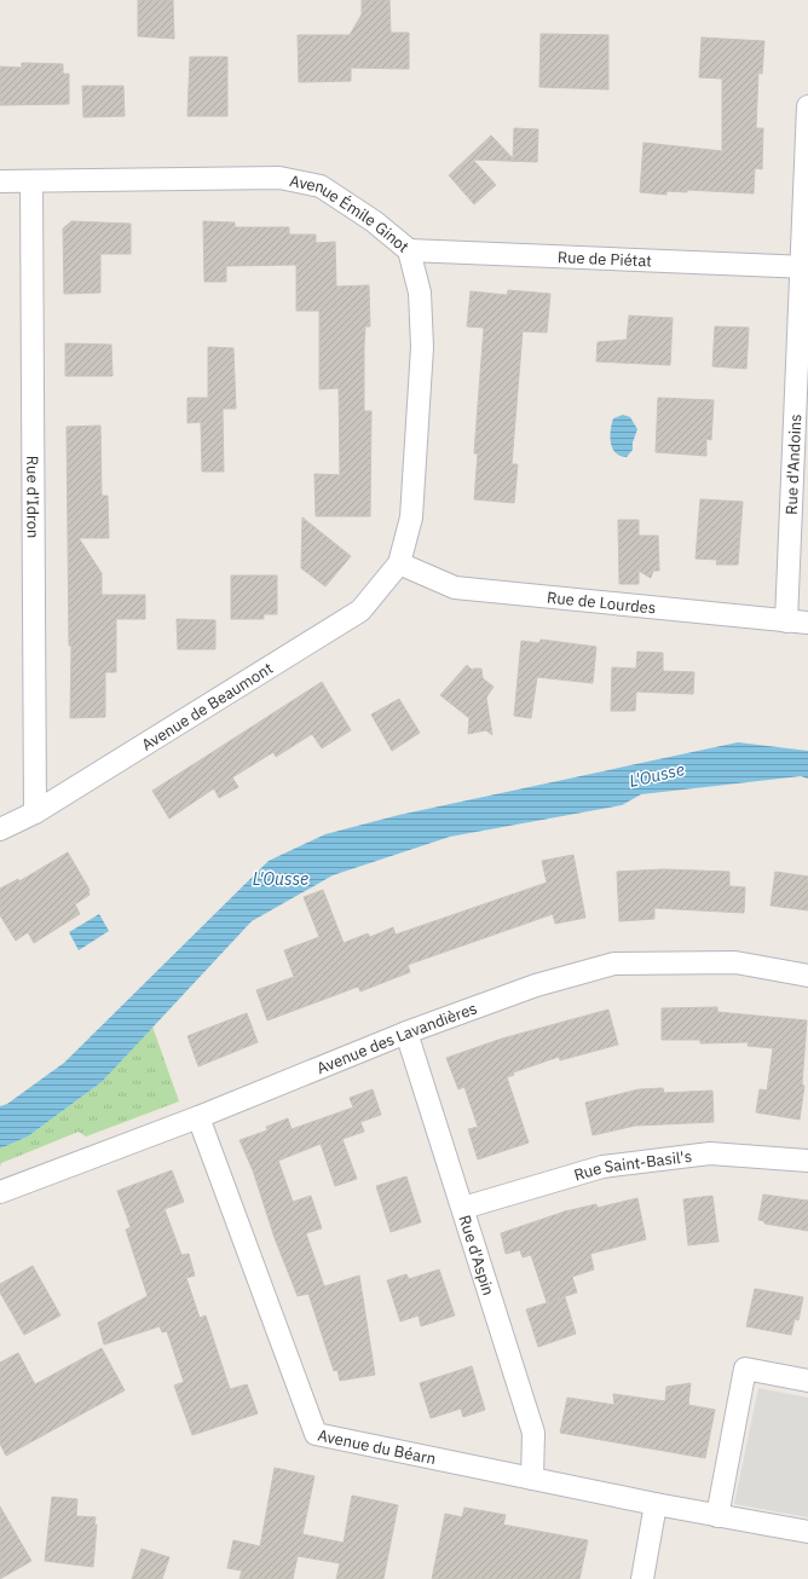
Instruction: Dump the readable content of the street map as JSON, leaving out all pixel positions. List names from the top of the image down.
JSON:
{
  "streets": {
    "street": [
      "Avenue Émile Ginot",
      "Rue de Piétat",
      "Rue d'Andoins",
      "Rue d'Idron",
      "Rue de Lourdes",
      "Avenue de Beaumont",
      "Avenue des Lavandières",
      "Rue Saint-Basil's",
      "Rue d'Aspin",
      "Avenue du Béarn"
    ]
  },
  "crossings": [
    ["Avenue Émile Ginot", "Rue de Piétat"],
    ["Avenue Émile Ginot", "Rue d'Idron"],
    ["Avenue Émile Ginot", "Rue de Lourdes"],
    ["Avenue Émile Ginot", "Avenue de Beaumont"],
    ["Rue de Piétat", "Rue d'Andoins"],
    ["Rue d'Andoins", "Rue de Lourdes"],
    ["Rue d'Idron", "Avenue de Beaumont"],
    ["Rue de Lourdes", "Avenue de Beaumont"],
    ["Avenue des Lavandières", "Rue d'Aspin"],
    ["Avenue des Lavandières", "Avenue du Béarn"],
    ["Rue Saint-Basil's", "Rue d'Aspin"],
    ["Rue d'Aspin", "Avenue du Béarn"]
  ],
  "water": ["L'Ousse"]
}
